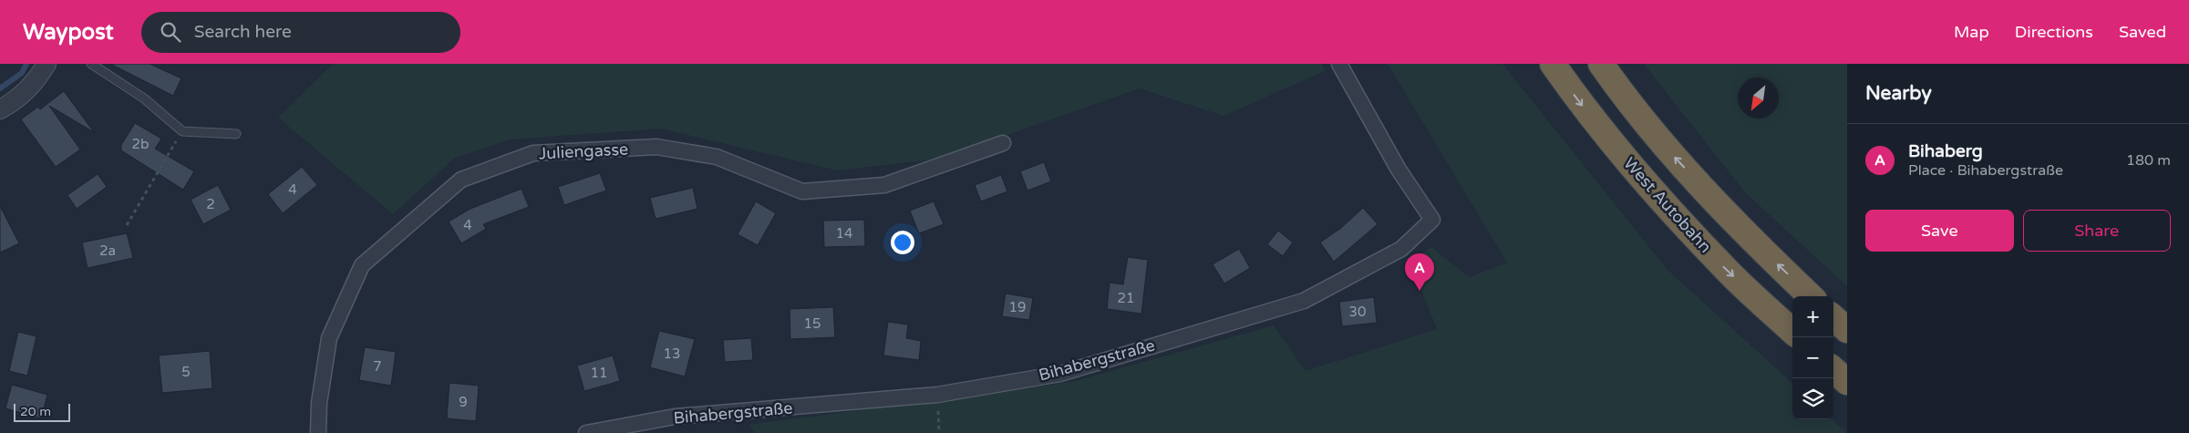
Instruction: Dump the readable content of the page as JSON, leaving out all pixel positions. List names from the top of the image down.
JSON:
{
  "streets": {
    "highway": ["West Autobahn"],
    "street": ["Juliengasse", "Bihabergstraße"]
  },
  "house_numbers": [
    "2b",
    "4",
    "2",
    "4",
    "14",
    "2a",
    "21",
    "19",
    "30",
    "15",
    "13",
    "7",
    "5",
    "11",
    "9"
  ],
  "scale_bar": "20 m",
  "north": "bottom left",
  "page": {
    "header": "Waypost",
    "search": "Search here",
    "nav": ["Map", "Directions", "Saved"],
    "heading": "Nearby",
    "list": [
      {
        "mark": "A",
        "name": "Bihaberg",
        "note": "Place · Bihabergstraße",
        "value": "180 m"
      }
    ],
    "buttons": ["Save", "Share"],
    "pins": "A",
    "map_buttons": ["+", "−"],
    "scale": "20 m"
  }
}
